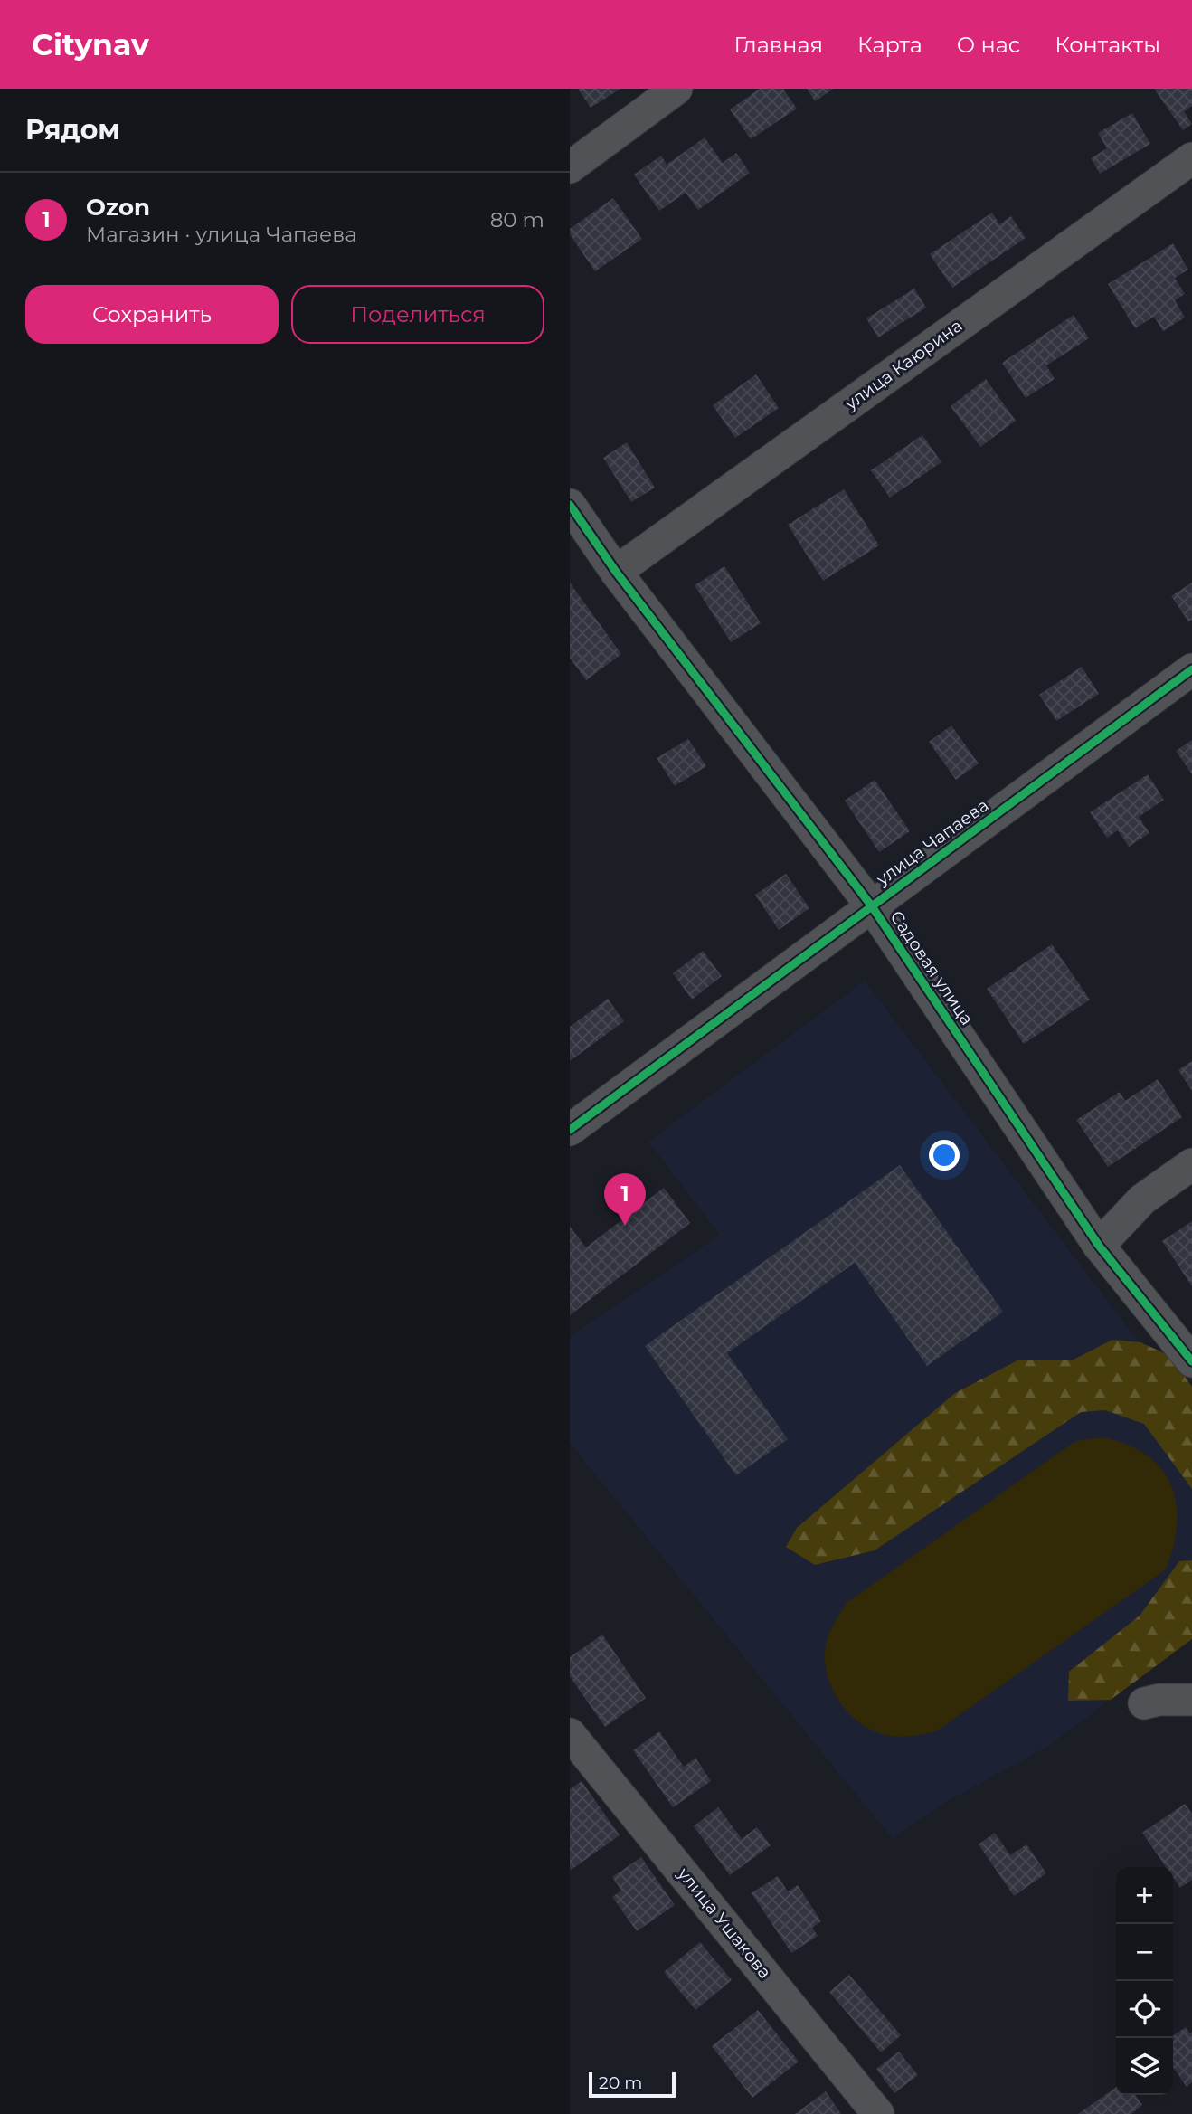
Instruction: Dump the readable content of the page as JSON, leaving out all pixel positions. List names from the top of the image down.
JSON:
{
  "streets": {
    "street": [
      "улица Каюрина",
      "улица Чапаева",
      "Садовая улица",
      "улица Ушакова"
    ]
  },
  "crossings": [
    ["улица Каюрина", "Садовая улица"],
    ["улица Чапаева", "Садовая улица"]
  ],
  "scale_bar": "20 m",
  "page": {
    "header": "Citynav",
    "nav": [
      "Главная",
      "Карта",
      "О нас",
      "Контакты"
    ],
    "heading": "Рядом",
    "list": [
      {
        "mark": "1",
        "name": "Ozon",
        "note": "Магазин · улица Чапаева",
        "value": "80 m"
      }
    ],
    "buttons": ["Сохранить", "Поделиться"],
    "pins": "1",
    "map_buttons": ["+", "−"],
    "scale": "20 m"
  }
}
